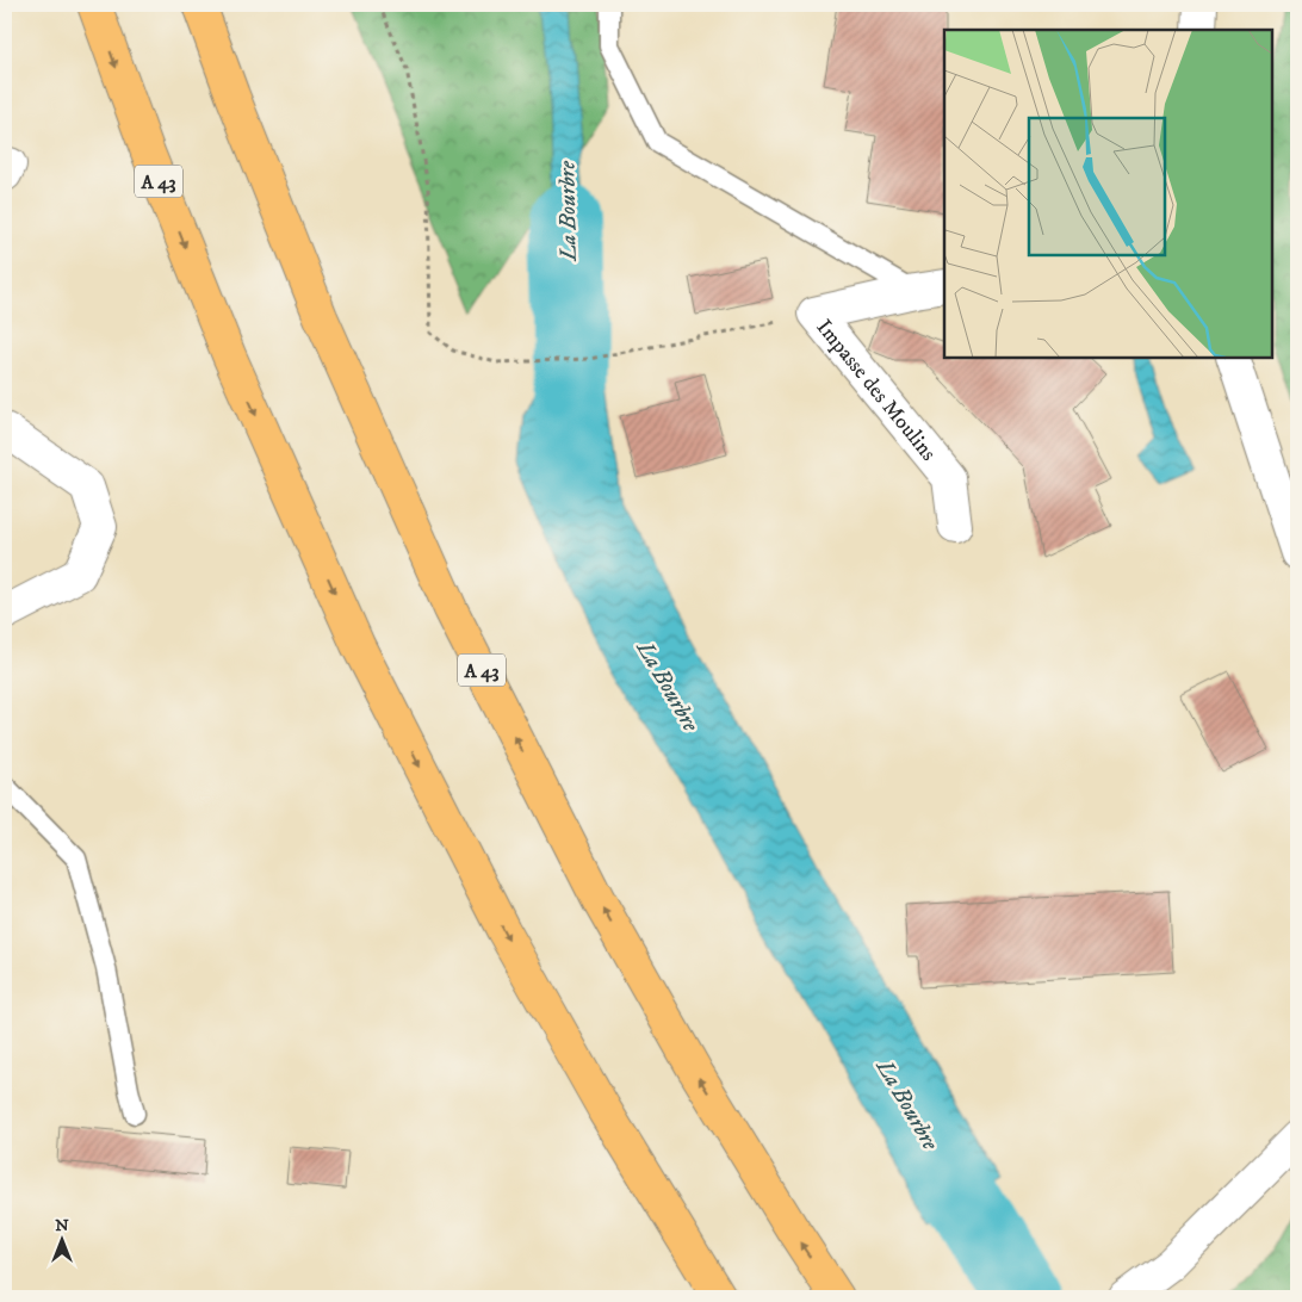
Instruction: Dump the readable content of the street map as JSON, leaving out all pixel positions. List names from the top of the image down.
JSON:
{
  "streets": {
    "highway": ["A 43"],
    "street": ["Impasse des Moulins"]
  },
  "water": ["La Bourbre"],
  "north": "top"
}
